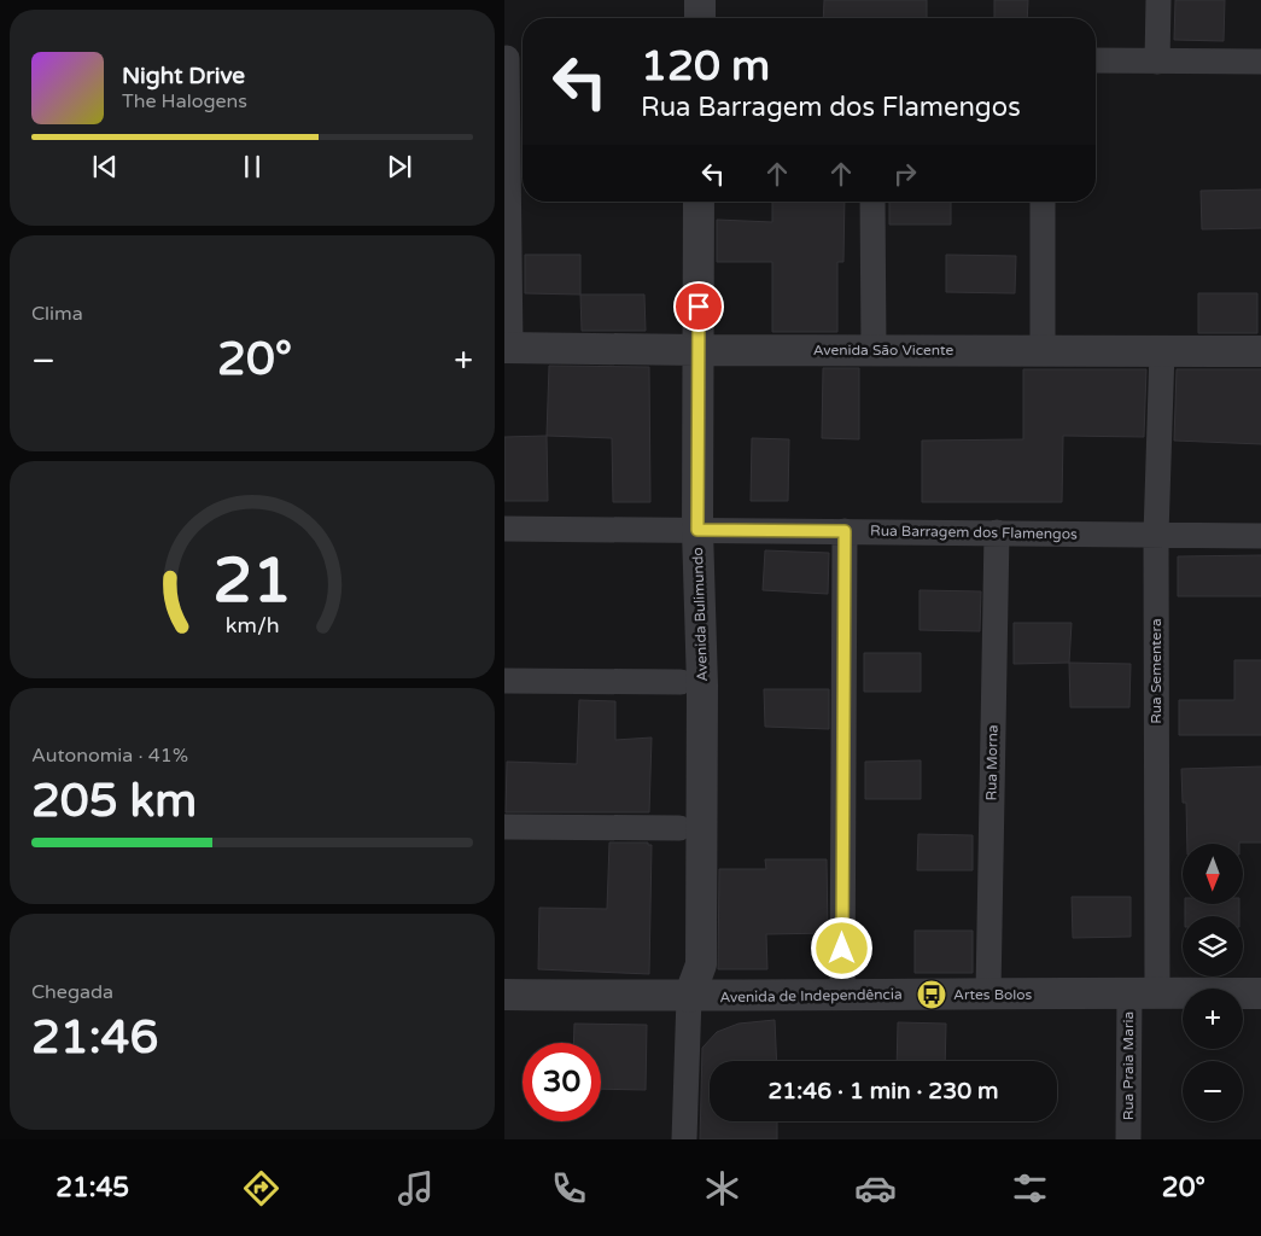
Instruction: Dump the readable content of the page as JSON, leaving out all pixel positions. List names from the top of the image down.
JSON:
{
  "streets": {
    "street": [
      "Avenida São Vicente",
      "Rua Barragem dos Flamengos",
      "Avenida Bulimundo",
      "Rua Sementera",
      "Rua Morna",
      "Avenida de Independência",
      "Rua Praia Maria"
    ]
  },
  "crossings": [
    ["Avenida São Vicente", "Avenida Bulimundo"],
    ["Avenida São Vicente", "Rua Sementera"],
    ["Rua Barragem dos Flamengos", "Avenida Bulimundo"],
    ["Rua Barragem dos Flamengos", "Rua Sementera"],
    ["Rua Barragem dos Flamengos", "Rua Morna"],
    ["Avenida Bulimundo", "Avenida de Independência"],
    ["Rua Sementera", "Avenida de Independência"],
    ["Rua Sementera", "Rua Praia Maria"],
    ["Rua Morna", "Avenida de Independência"],
    ["Avenida de Independência", "Rua Praia Maria"]
  ],
  "places": {
    "bus stop": ["Artes Bolos"]
  },
  "north": "bottom",
  "page": {
    "turn": ["120 m", "Rua Barragem dos Flamengos"],
    "song": ["Night Drive", "The Halogens"],
    "tile": [
      "Clima",
      ["Autonomia · 41%", "205 km"],
      ["Chegada", "21:46"]
    ],
    "heat": ["−", "20°", "+"],
    "map_buttons": ["+", "−"],
    "limit": "30",
    "trip": "21:46 · 1 min · 230 m",
    "tabs": ["21:45", "20°"],
    "gauge": ["21", "km/h"]
  }
}
